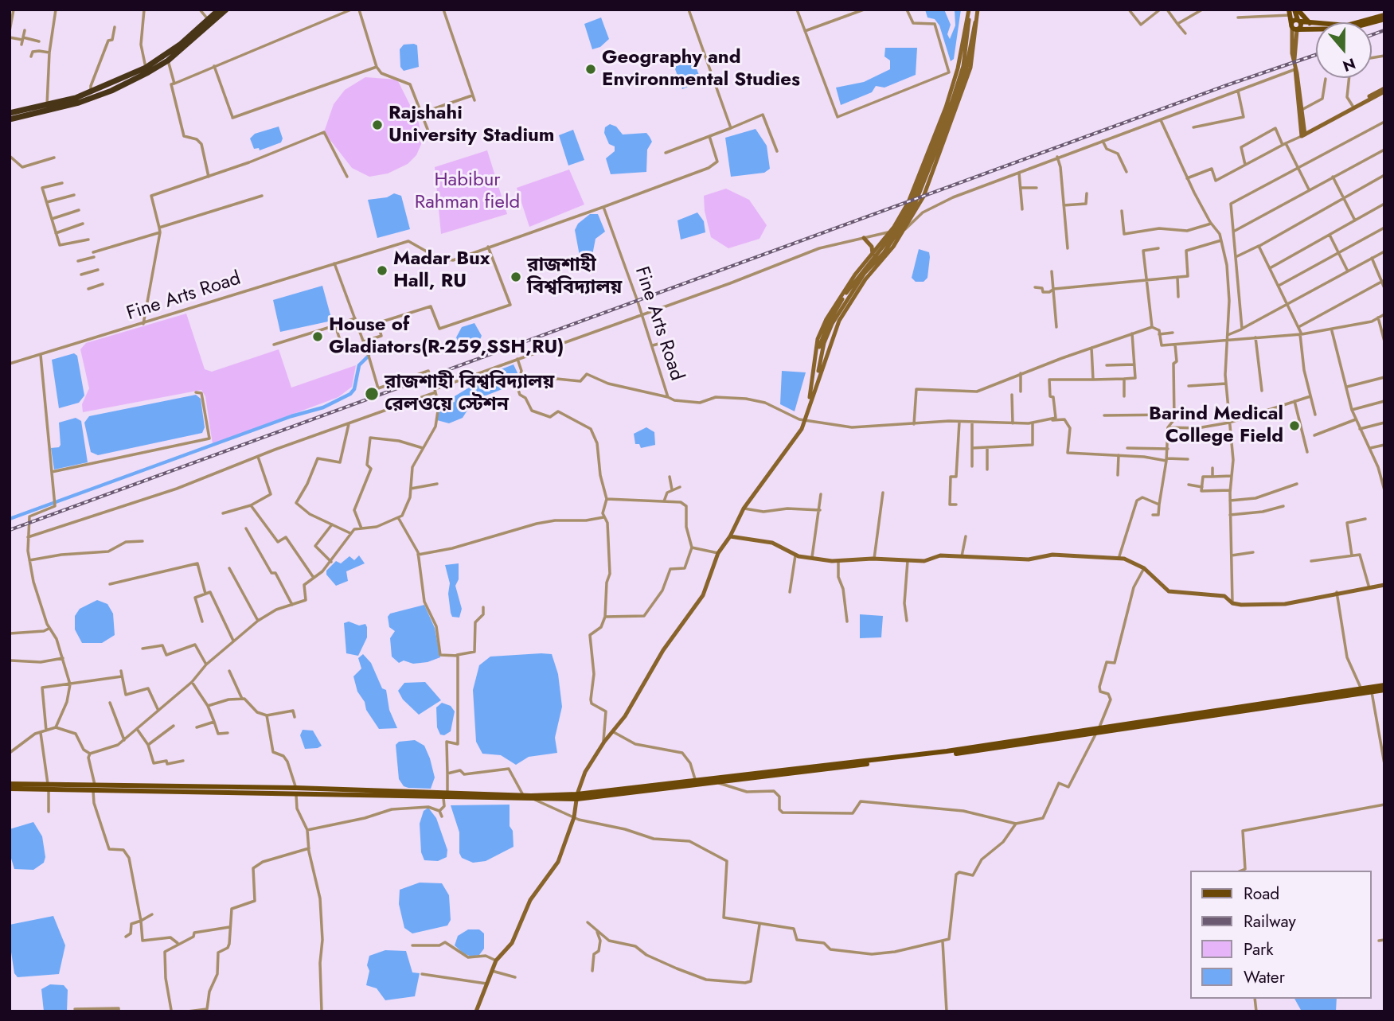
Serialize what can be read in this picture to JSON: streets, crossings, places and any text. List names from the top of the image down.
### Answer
{
  "streets": {
    "street": ["Fine Arts Road"]
  },
  "parks": ["Habibur Rahman field"],
  "places": [
    "Geography and Environmental Studies",
    "Rajshahi University Stadium",
    "Madar Bux Hall, RU",
    "রাজশাহী বিশ্ববিদ্যালয়",
    "House of Gladiators(R-259,SSH,RU)",
    "রাজশাহী বিশ্ববিদ্যালয় রেলওয়ে স্টেশন",
    "Barind Medical College Field"
  ],
  "legend": [
    "Road",
    "Railway",
    "Park",
    "Water"
  ],
  "north": "bottom"
}
